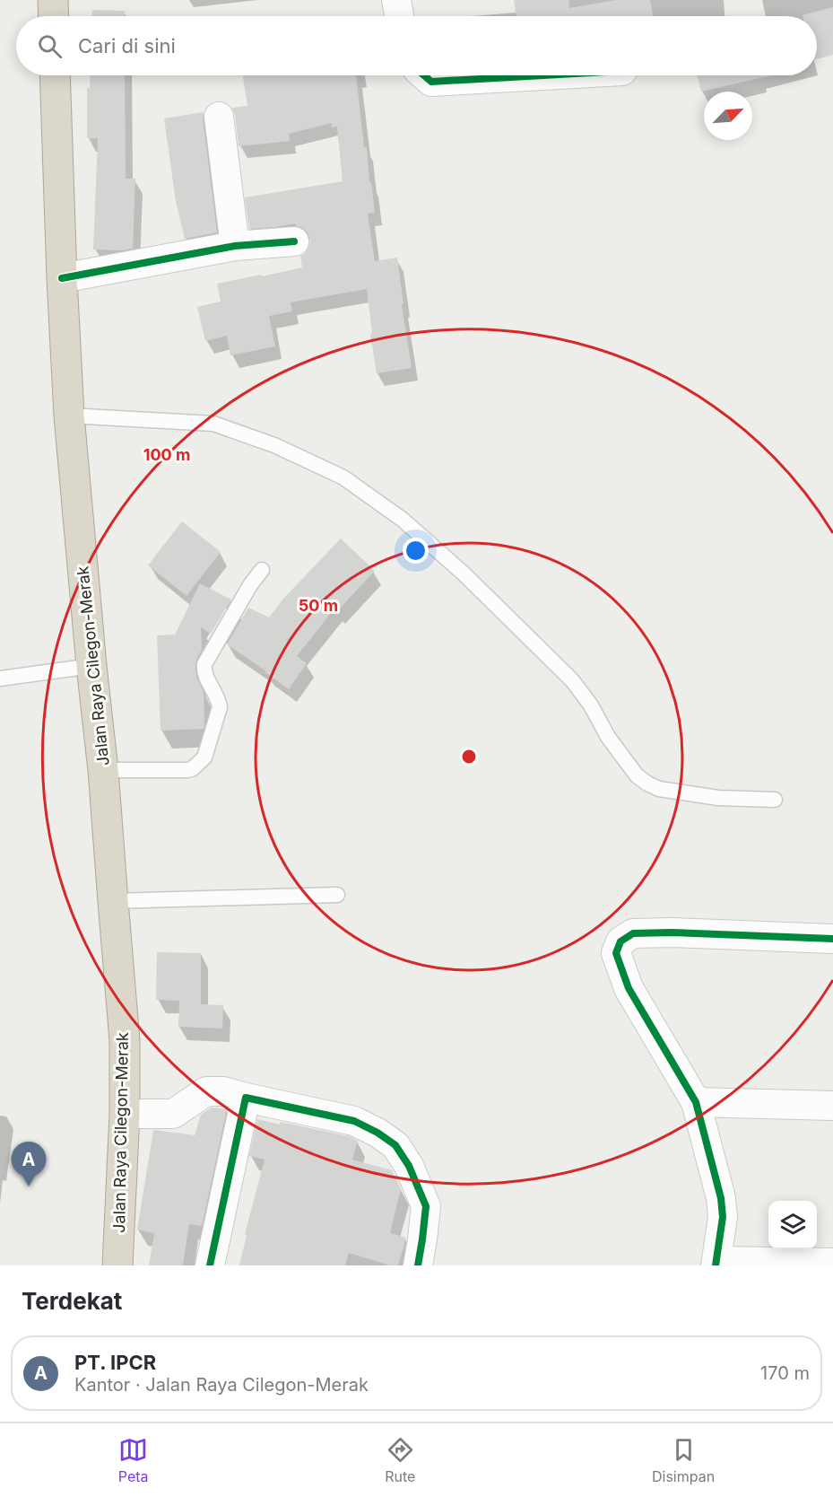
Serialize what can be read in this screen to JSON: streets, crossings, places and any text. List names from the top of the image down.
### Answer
{
  "streets": {
    "highway": ["Jalan Raya Cilegon-Merak"]
  },
  "north": "top right",
  "page": {
    "search": "Cari di sini",
    "pins": "A",
    "heading": "Terdekat",
    "list": [
      {
        "mark": "A",
        "name": "PT. IPCR",
        "note": "Kantor · Jalan Raya Cilegon-Merak",
        "value": "170 m"
      }
    ],
    "nav": ["Peta", "Rute", "Disimpan"]
  },
  "rings": ["100 m", "50 m"]
}
